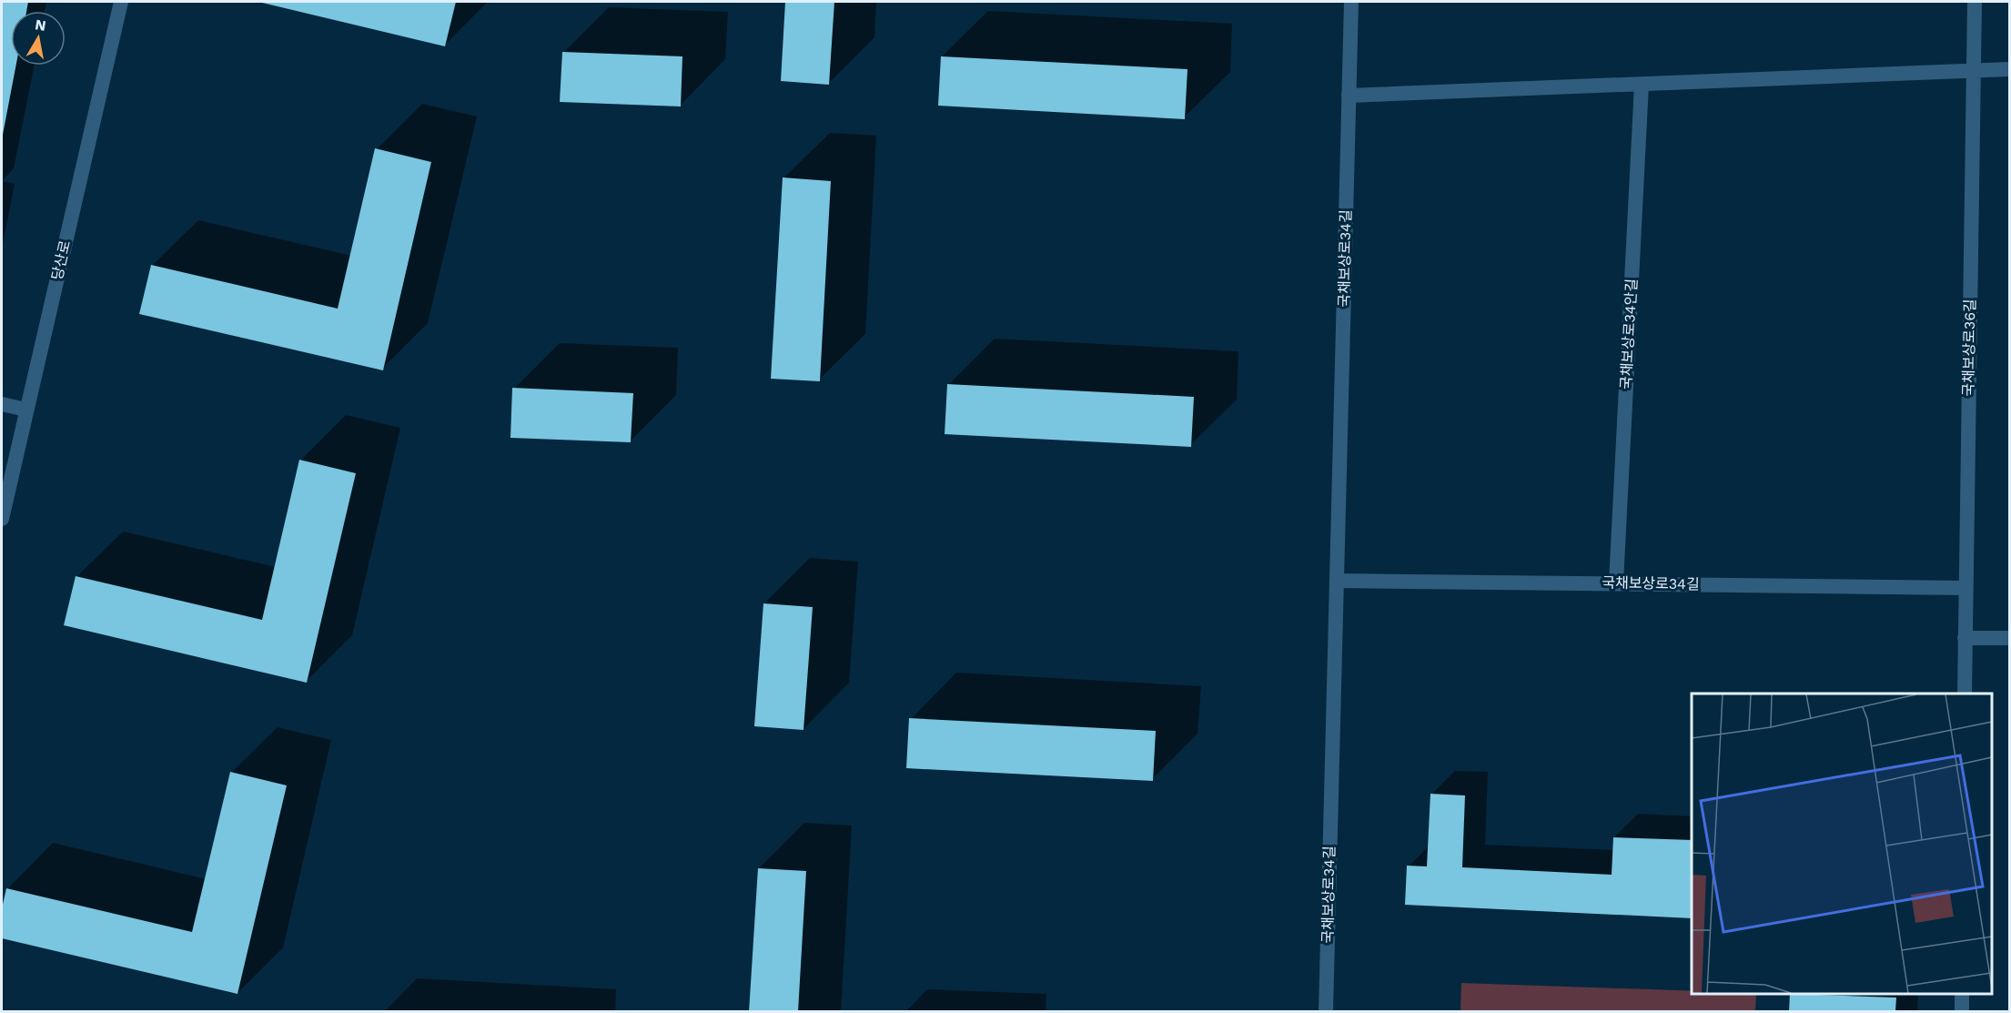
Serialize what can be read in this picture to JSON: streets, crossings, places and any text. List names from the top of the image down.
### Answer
{
  "streets": {
    "street": [
      "국채보상로34길",
      "당산로",
      "국채보상로34안길",
      "국채보상로36길"
    ]
  },
  "crossings": [
    ["국채보상로34길", "국채보상로34안길"],
    ["국채보상로34길", "국채보상로36길"]
  ],
  "north": "top"
}
